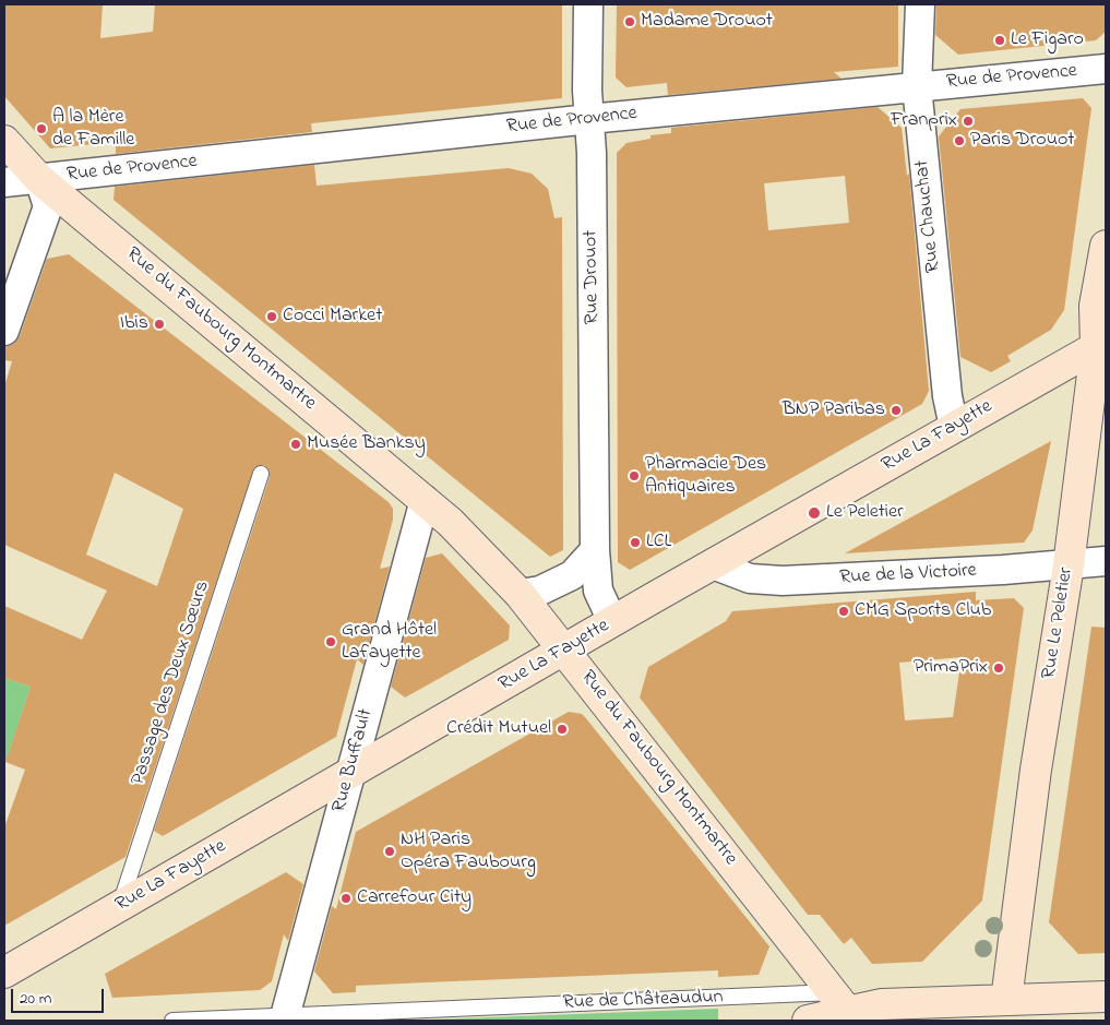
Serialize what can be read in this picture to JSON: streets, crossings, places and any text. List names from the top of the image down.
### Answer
{
  "streets": {
    "street": [
      "Rue de Provence",
      "Rue Chauchat",
      "Rue Drouot",
      "Rue du Faubourg Montmartre",
      "Rue La Fayette",
      "Rue de la Victoire",
      "Rue Le Peletier",
      "Rue Buffault",
      "Rue de Châteaudun"
    ],
    "lane": ["Passage des Deux Sœurs"]
  },
  "crossings": [
    ["Rue de Provence", "Rue Chauchat"],
    ["Rue de Provence", "Rue Drouot"],
    ["Rue de Provence", "Rue du Faubourg Montmartre"],
    ["Rue Chauchat", "Rue La Fayette"],
    ["Rue Drouot", "Rue La Fayette"],
    ["Rue du Faubourg Montmartre", "Rue La Fayette"],
    ["Rue du Faubourg Montmartre", "Rue Buffault"],
    ["Rue du Faubourg Montmartre", "Rue de Châteaudun"],
    ["Rue La Fayette", "Rue de la Victoire"],
    ["Rue La Fayette", "Rue Le Peletier"],
    ["Rue La Fayette", "Passage des Deux Sœurs"],
    ["Rue La Fayette", "Rue Buffault"],
    ["Rue de la Victoire", "Rue Le Peletier"],
    ["Rue Le Peletier", "Rue de Châteaudun"],
    ["Rue Buffault", "Rue de Châteaudun"]
  ],
  "places": [
    "Madame Drouot",
    "Le Figaro",
    "Franprix",
    "A la Mère de Famille",
    "Paris Drouot",
    "Cocci Market",
    "Ibis",
    "BNP Paribas",
    "Musée Banksy",
    "Pharmacie Des Antiquaires",
    "Le Peletier",
    "LCL",
    "CMG Sports Club",
    "Grand Hôtel Lafayette",
    "PrimaPrix",
    "Crédit Mutuel",
    "NH Paris Opéra Faubourg",
    "Carrefour City"
  ],
  "scale_bar": "20 m"
}
